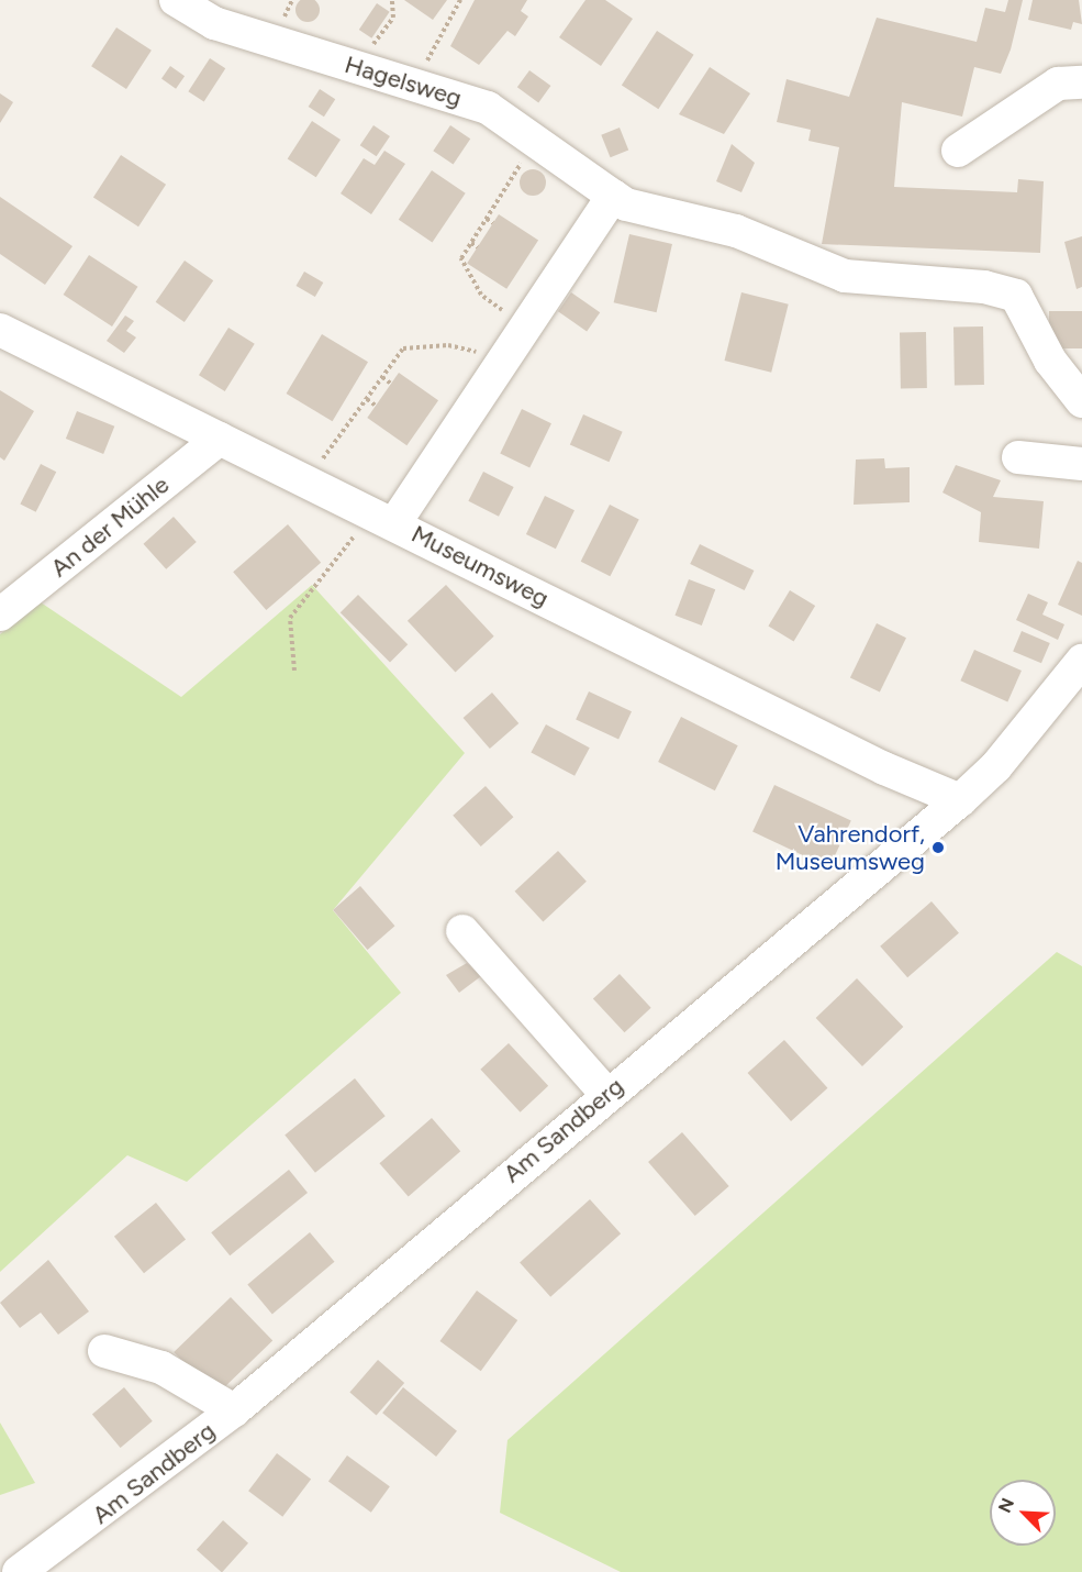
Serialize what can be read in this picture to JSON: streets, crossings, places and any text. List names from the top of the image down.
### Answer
{
  "streets": {
    "street": [
      "Hagelsweg",
      "An der Mühle",
      "Museumsweg",
      "Am Sandberg"
    ]
  },
  "crossings": [
    ["An der Mühle", "Museumsweg"],
    ["Museumsweg", "Am Sandberg"]
  ],
  "places": ["Vahrendorf, Museumsweg"],
  "north": "top left"
}
